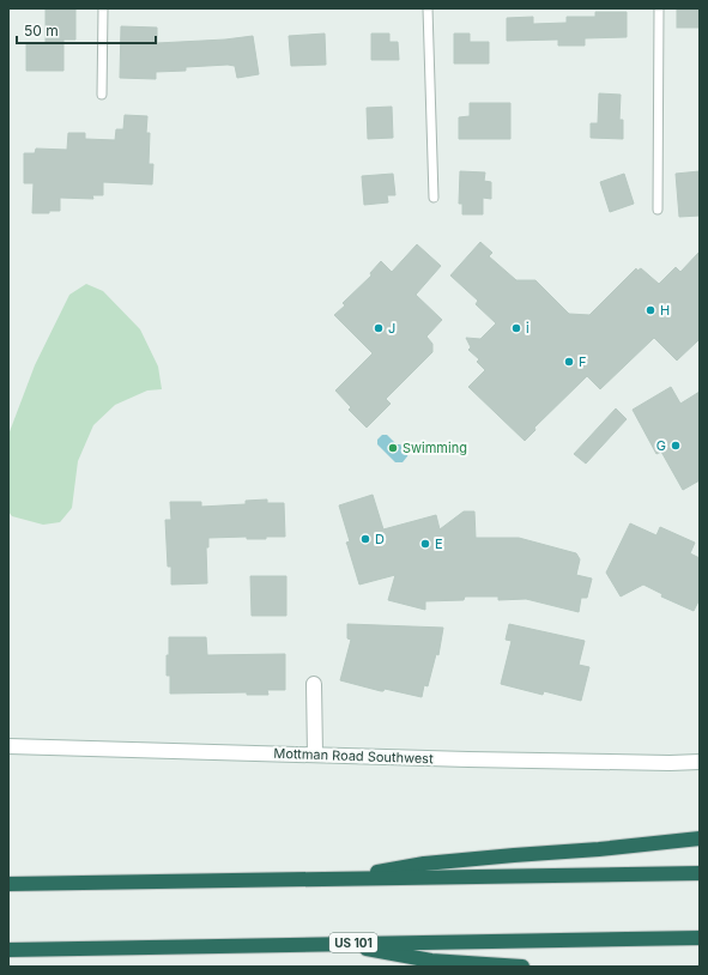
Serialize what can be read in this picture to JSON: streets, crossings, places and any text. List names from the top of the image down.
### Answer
{
  "streets": {
    "highway": ["US 101"],
    "street": ["Mottman Road Southwest"]
  },
  "places": [
    "H",
    "J",
    "i",
    "F",
    "G",
    "Swimming",
    "D",
    "E"
  ],
  "scale_bar": "50 m"
}
